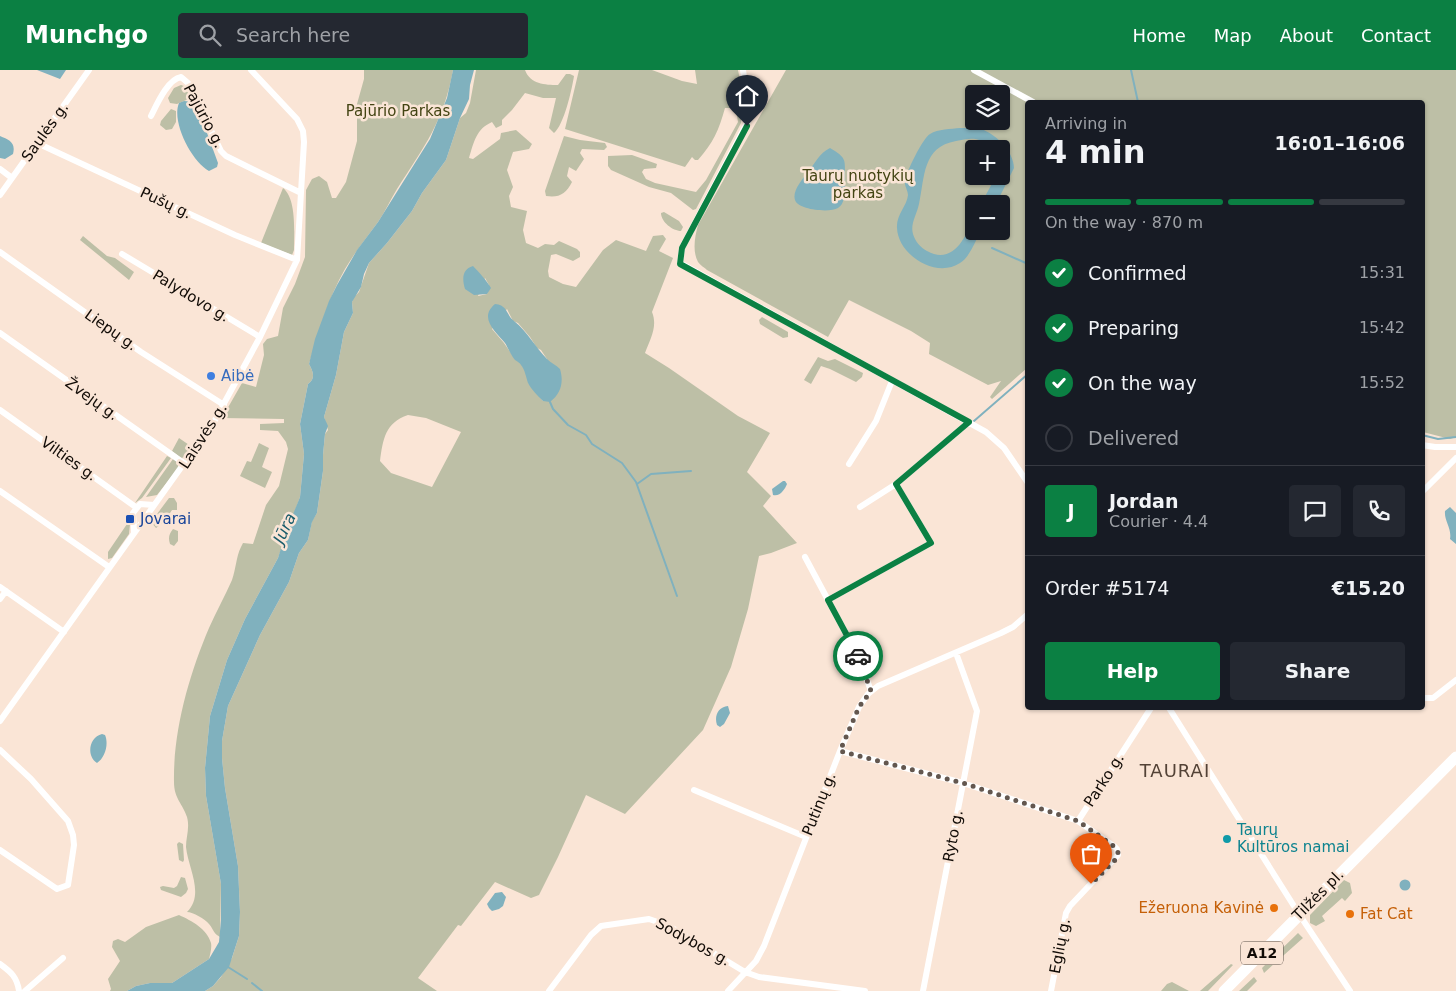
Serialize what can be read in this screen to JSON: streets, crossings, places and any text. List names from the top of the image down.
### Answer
{
  "streets": {
    "highway": ["Tilžės pl.", "A12"],
    "street": [
      "Pajūrio g.",
      "Saulės g.",
      "Pušų g.",
      "Palydovo g.",
      "Liepų g.",
      "Žvejų g.",
      "Laisvės g.",
      "Vilties g.",
      "Parko g.",
      "Putinų g.",
      "Ryto g.",
      "Sodybos g.",
      "Eglių g."
    ]
  },
  "crossings": [
    ["Pajūrio g.", "Laisvės g."],
    ["Saulės g.", "Pušų g."],
    ["Pušų g.", "Laisvės g."],
    ["Palydovo g.", "Laisvės g."],
    ["Liepų g.", "Laisvės g."],
    ["Žvejų g.", "Laisvės g."],
    ["Parko g.", "Putinų g."],
    ["Parko g.", "Ryto g."],
    ["Parko g.", "Eglių g."],
    ["Putinų g.", "Ryto g."],
    ["Putinų g.", "Sodybos g."]
  ],
  "districts": ["TAURAI"],
  "water": ["Jūra"],
  "parks": ["Pajūrio Parkas", "Taurų nuotykių parkas"],
  "places": {
    "other": [
      "Aibė",
      "Taurų Kultūros namai",
      "Ežeruona Kavinė",
      "Fat Cat"
    ],
    "transit": ["Jovarai"]
  },
  "page": {
    "header": "Munchgo",
    "search": "Search here",
    "nav": [
      "Home",
      "Map",
      "About",
      "Contact"
    ],
    "map_buttons": ["+", "−"],
    "heading": ["4 min", "Arriving in", "16:01–16:06"],
    "panel": [
      "Jordan",
      "Courier · 4.4",
      "Order #5174",
      "€15.20"
    ],
    "bar": "On the way · 870 m",
    "list": [
      ["Confirmed", "15:31"],
      ["Preparing", "15:42"],
      ["On the way", "15:52"],
      "Delivered"
    ],
    "round": "J",
    "buttons": ["Help", "Share"]
  }
}
